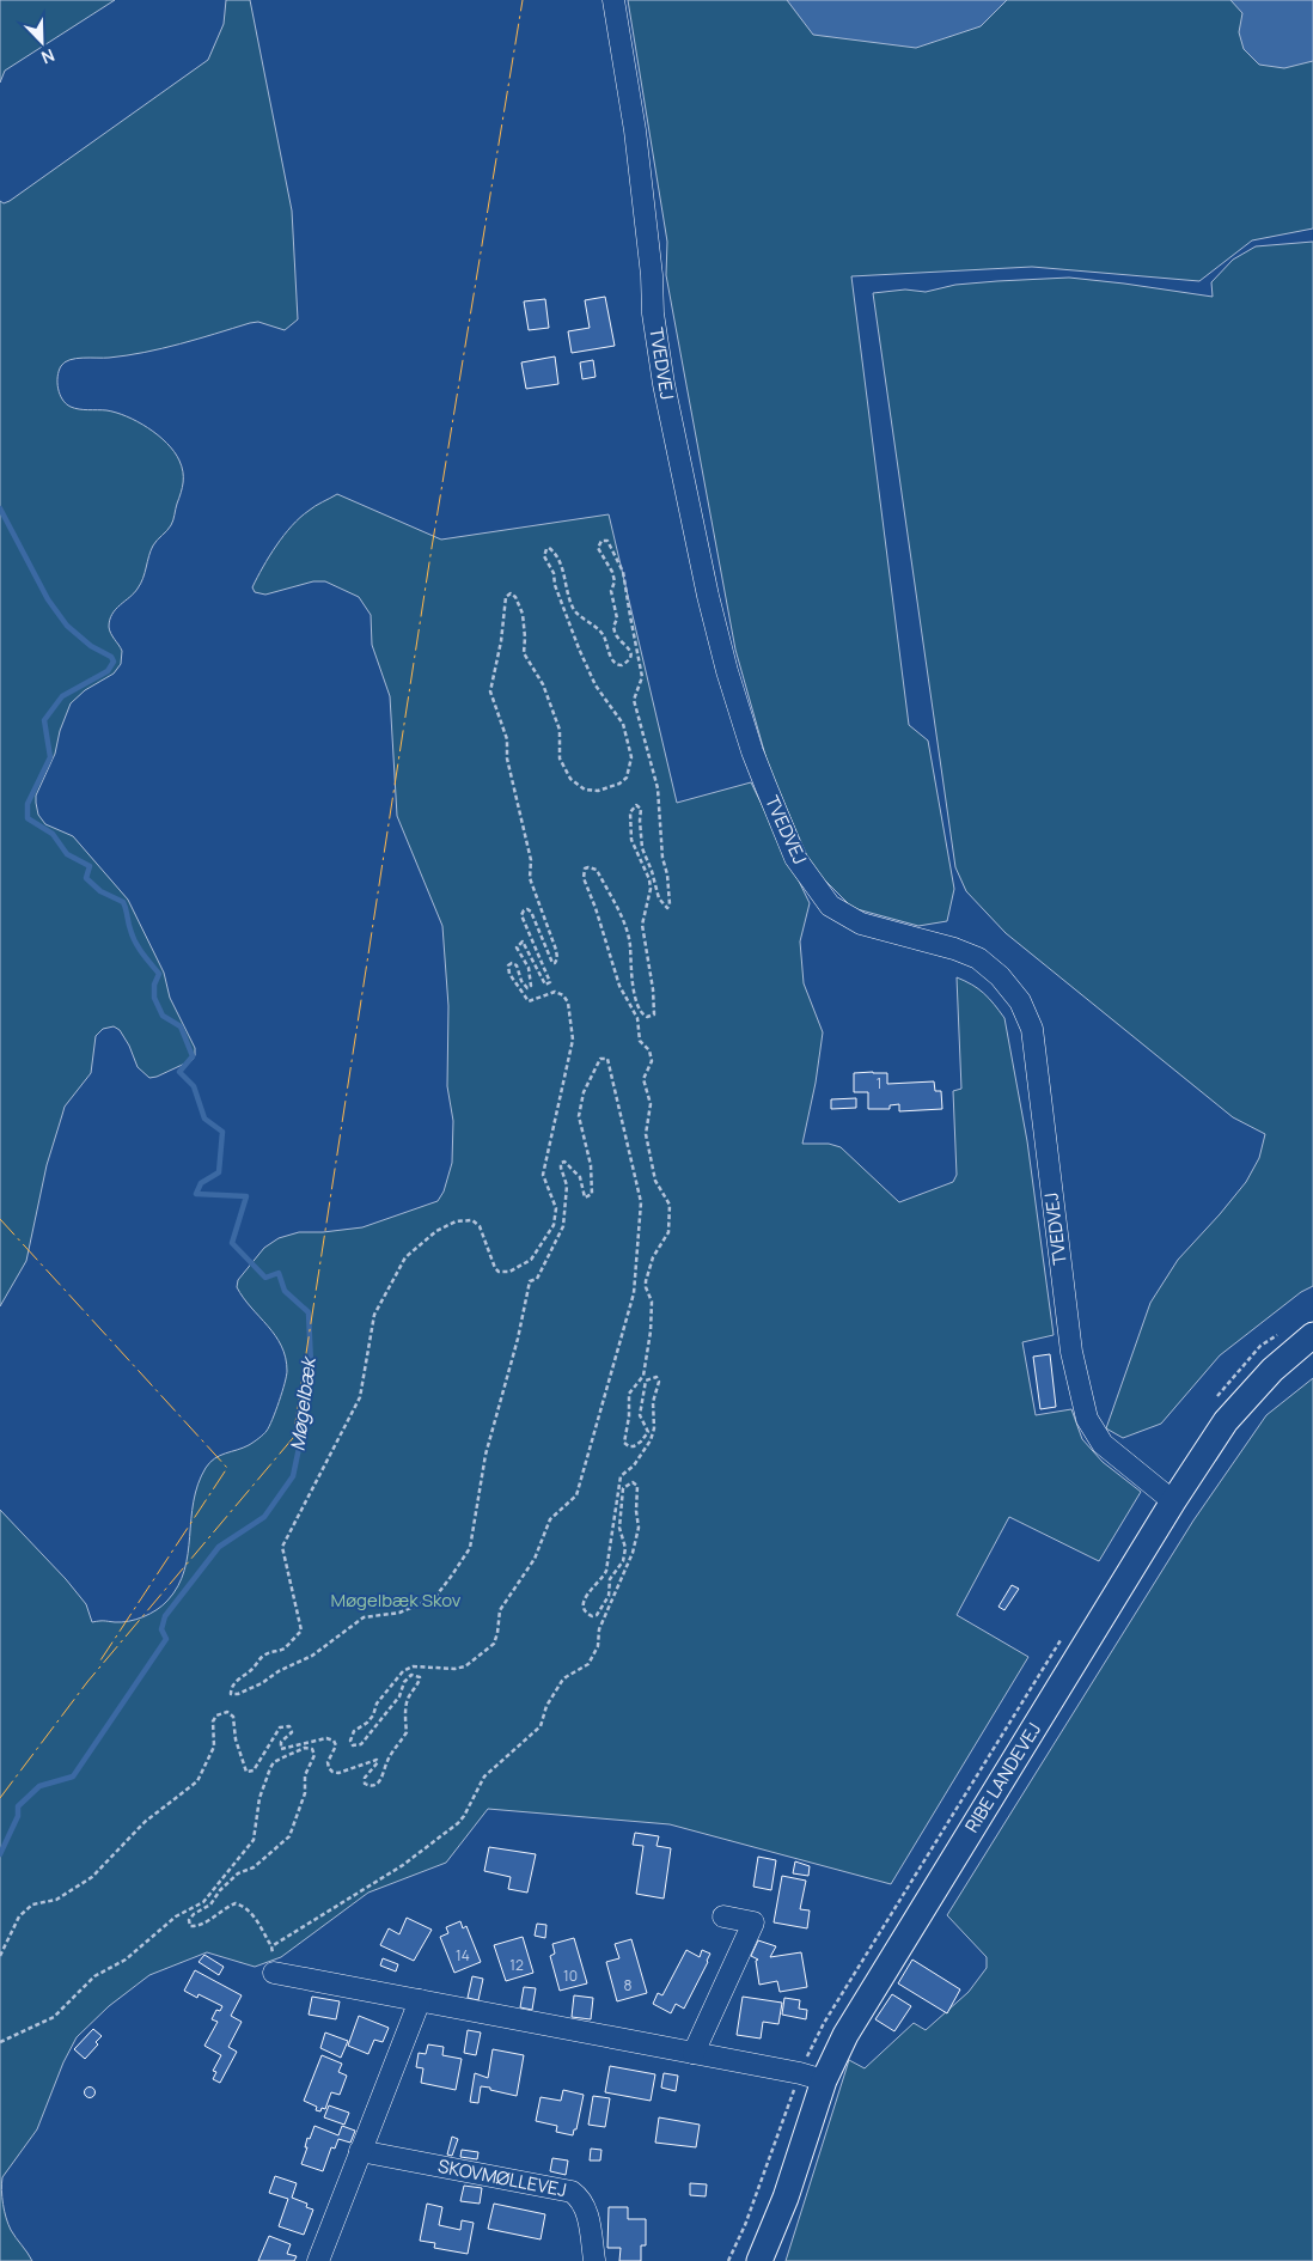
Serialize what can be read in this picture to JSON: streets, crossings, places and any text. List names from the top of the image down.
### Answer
{
  "streets": {
    "main road": ["RIBE LANDEVEJ"],
    "street": ["TVEDVEJ", "SKOVMØLLEVEJ"]
  },
  "crossings": [
    ["TVEDVEJ", "RIBE LANDEVEJ"]
  ],
  "water": ["Møgelbæk"],
  "parks": ["Møgelbæk Skov"],
  "house_numbers": [
    "1",
    "14",
    "12",
    "10",
    "8"
  ],
  "north": "bottom right"
}
